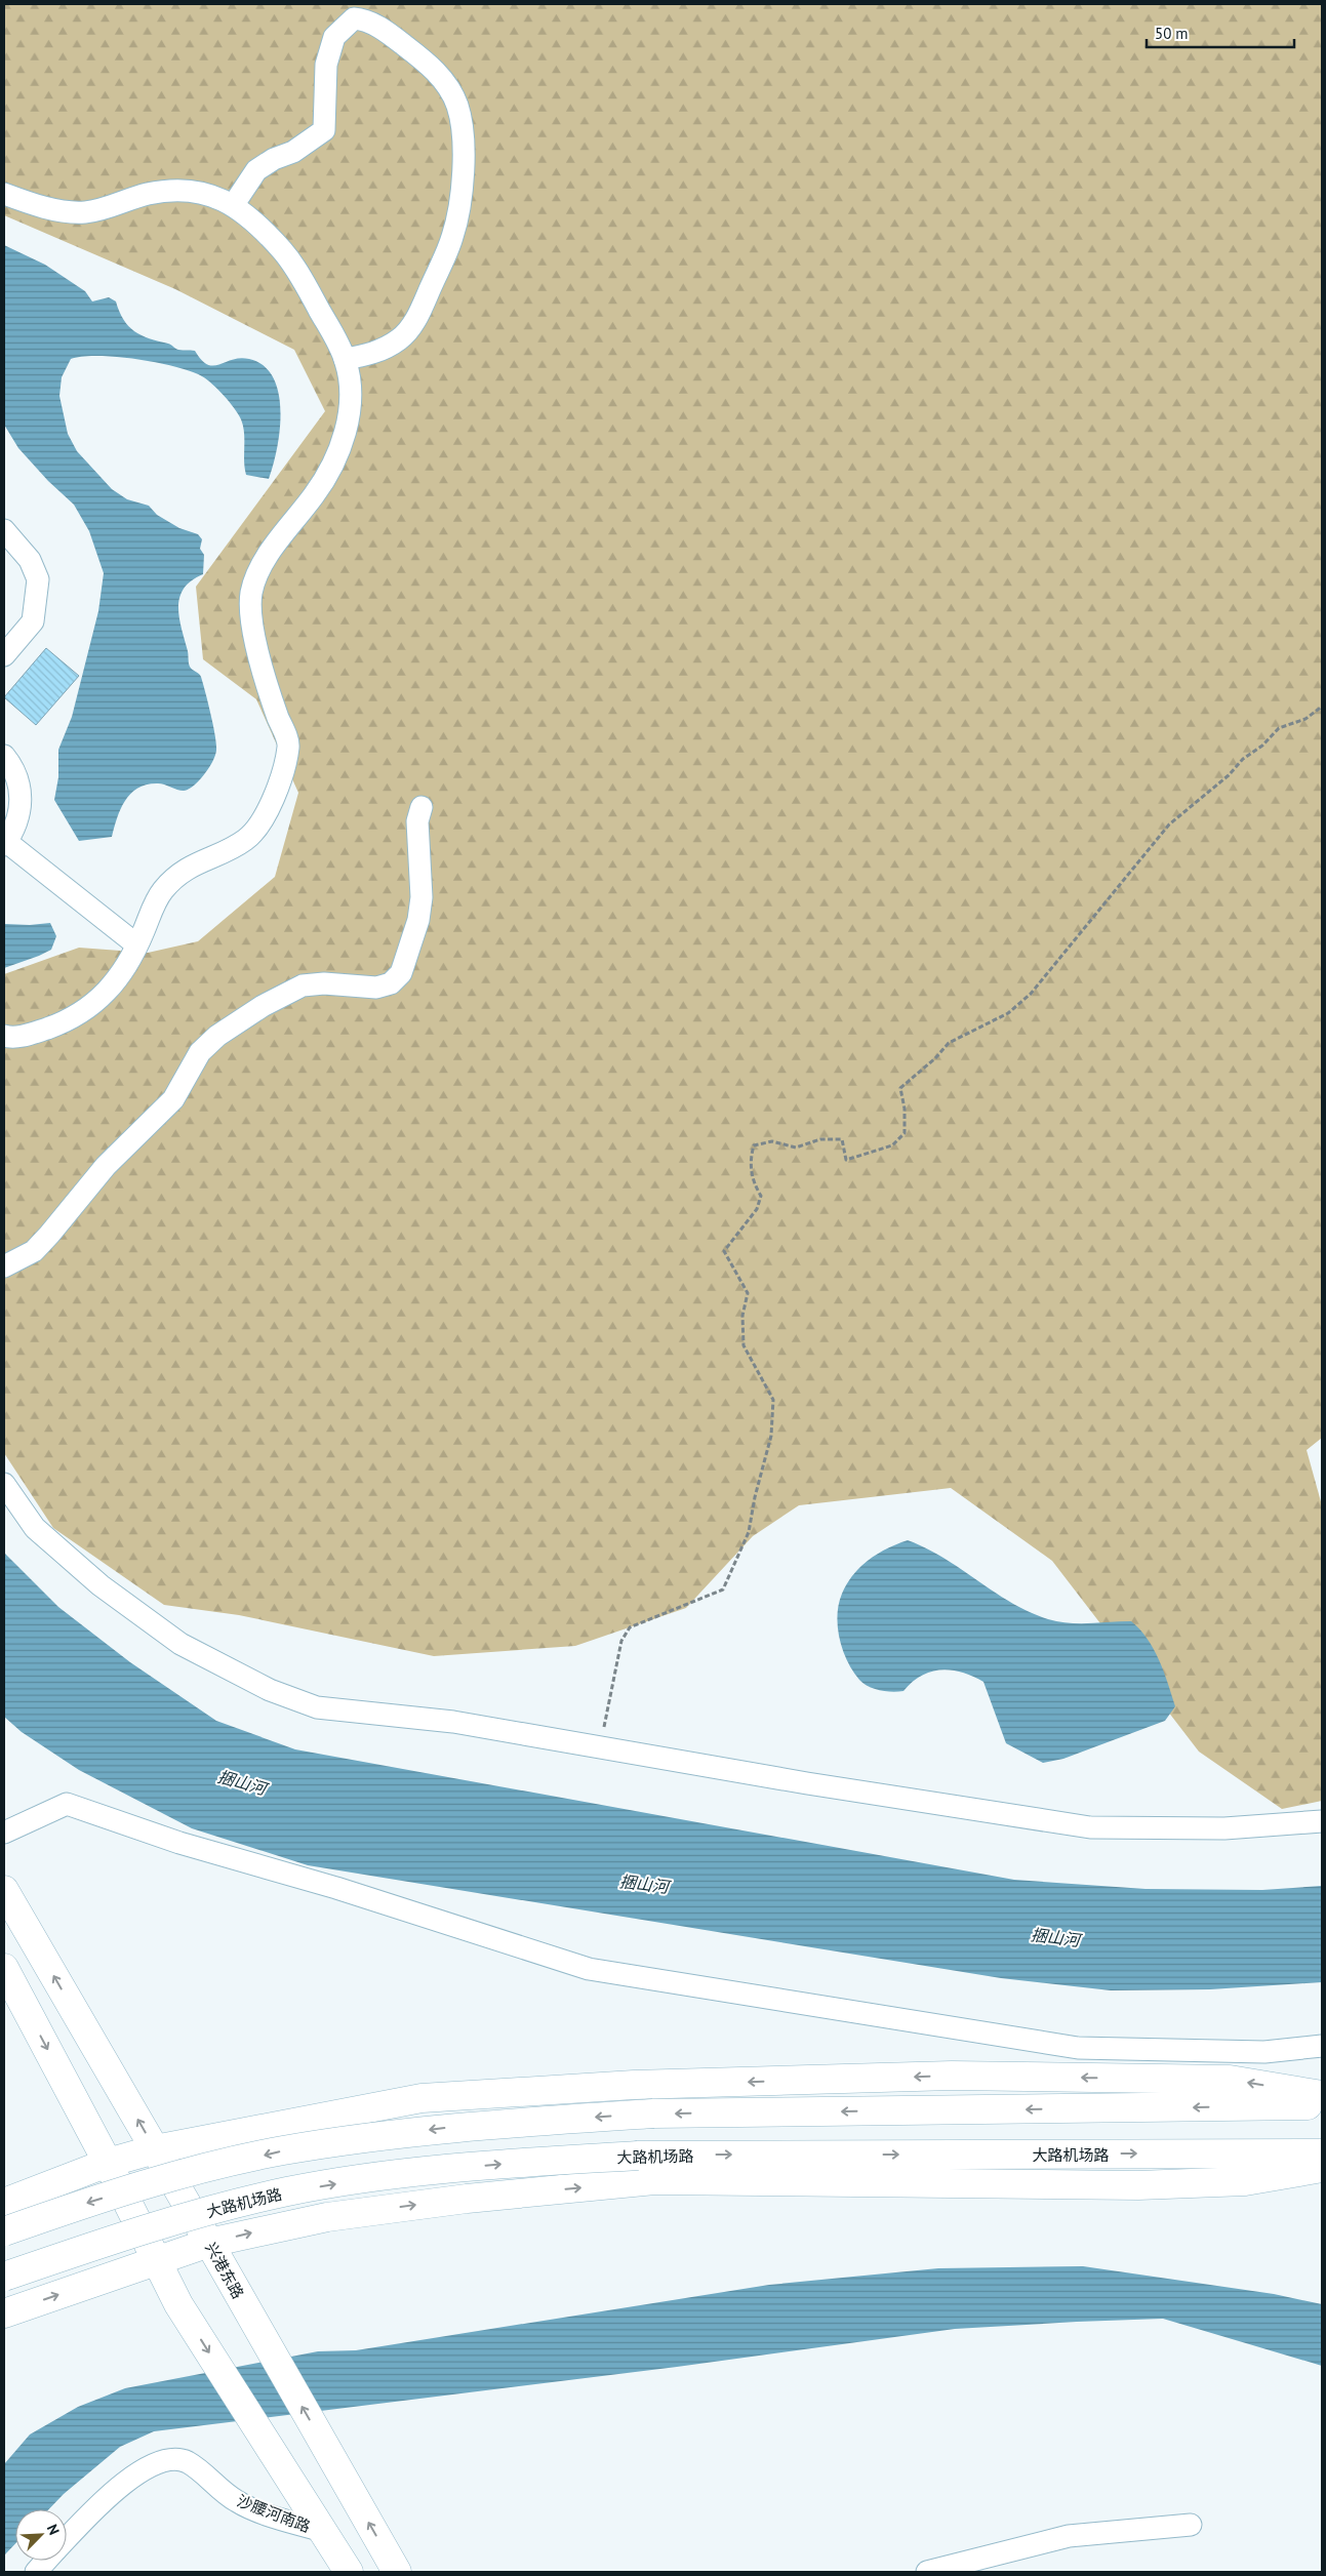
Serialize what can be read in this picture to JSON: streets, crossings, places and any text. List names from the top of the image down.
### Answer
{
  "streets": {
    "main road": ["大路机场路", "兴港东路"],
    "street": ["沙腰河南路"]
  },
  "water": ["捆山河"],
  "scale_bar": "50 m",
  "north": "top right"
}
